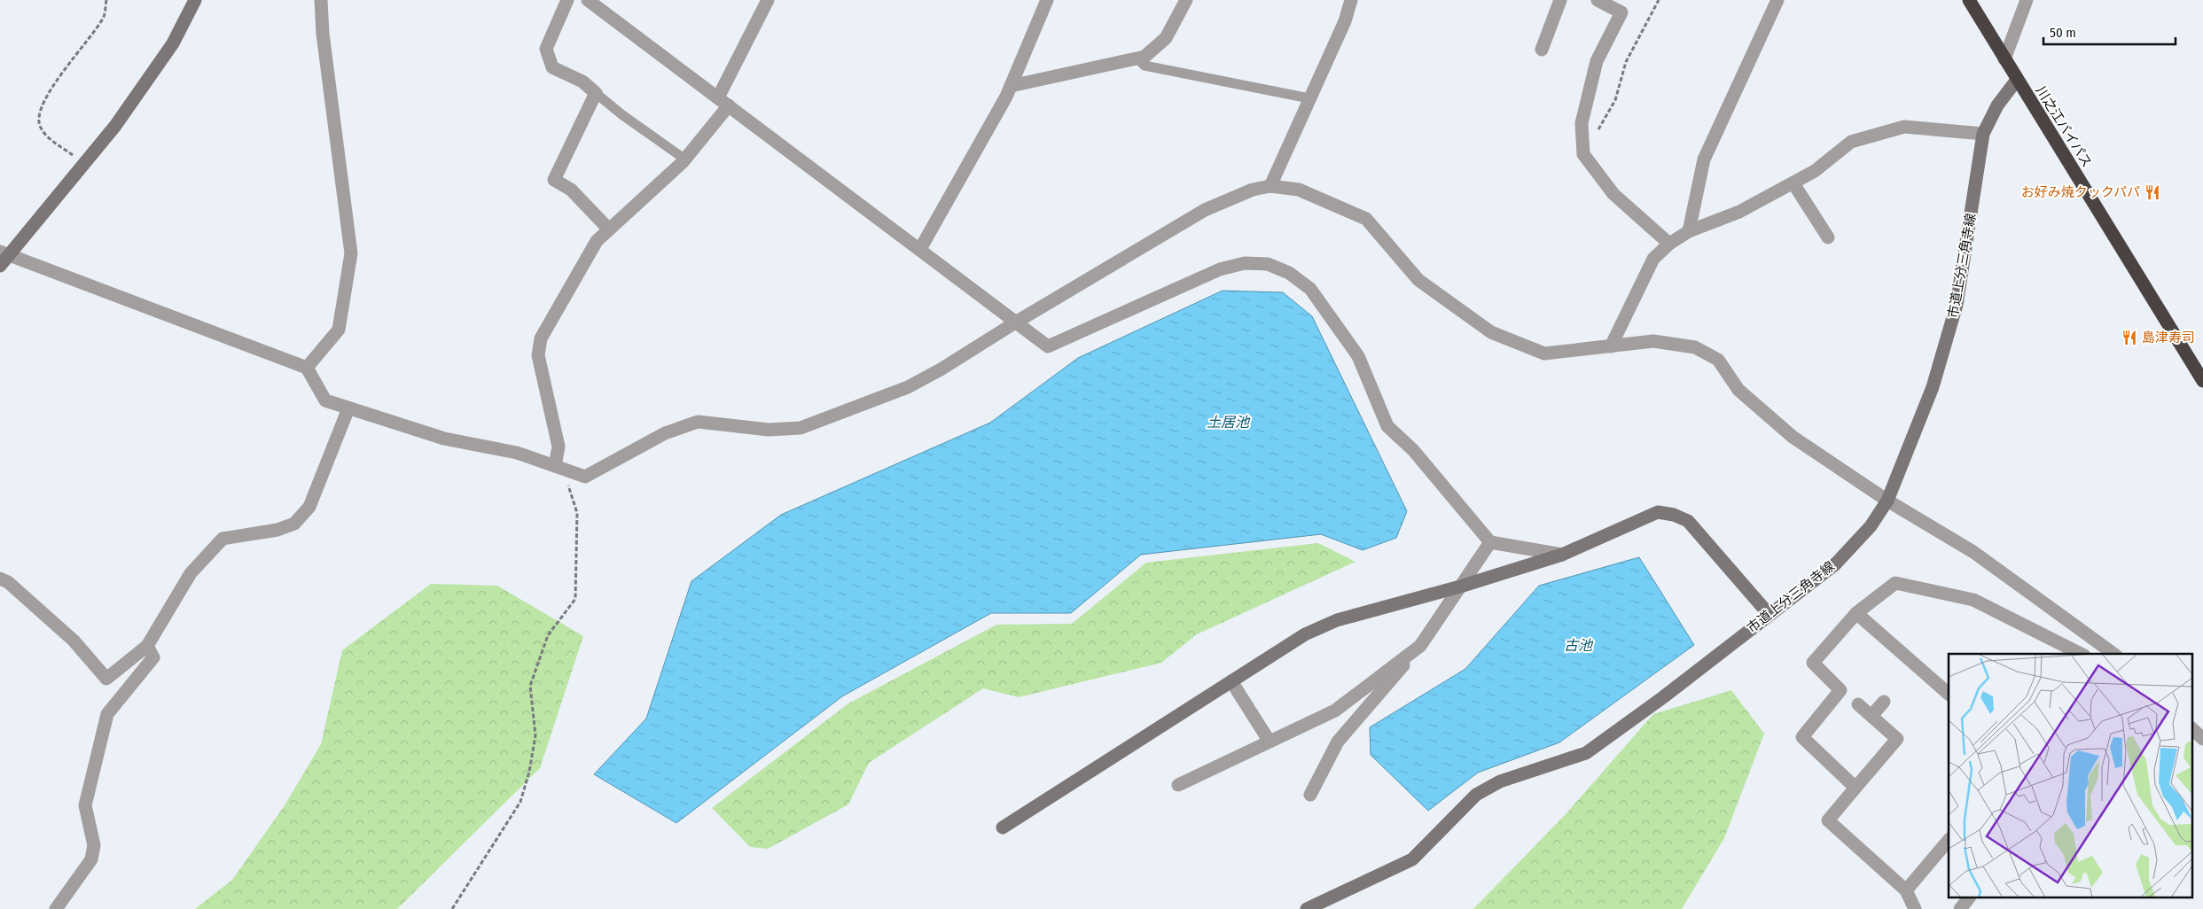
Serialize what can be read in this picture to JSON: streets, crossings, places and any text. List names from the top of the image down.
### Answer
{
  "streets": {
    "highway": ["川之江バイパス"],
    "street": ["市道上分三角寺線"]
  },
  "crossings": [
    ["川之江バイパス", "市道上分三角寺線"]
  ],
  "water": ["土居池", "古池"],
  "places": {
    "restaurant": ["お好み焼クックパパ", "島津寿司"]
  },
  "scale_bar": "50 m"
}
